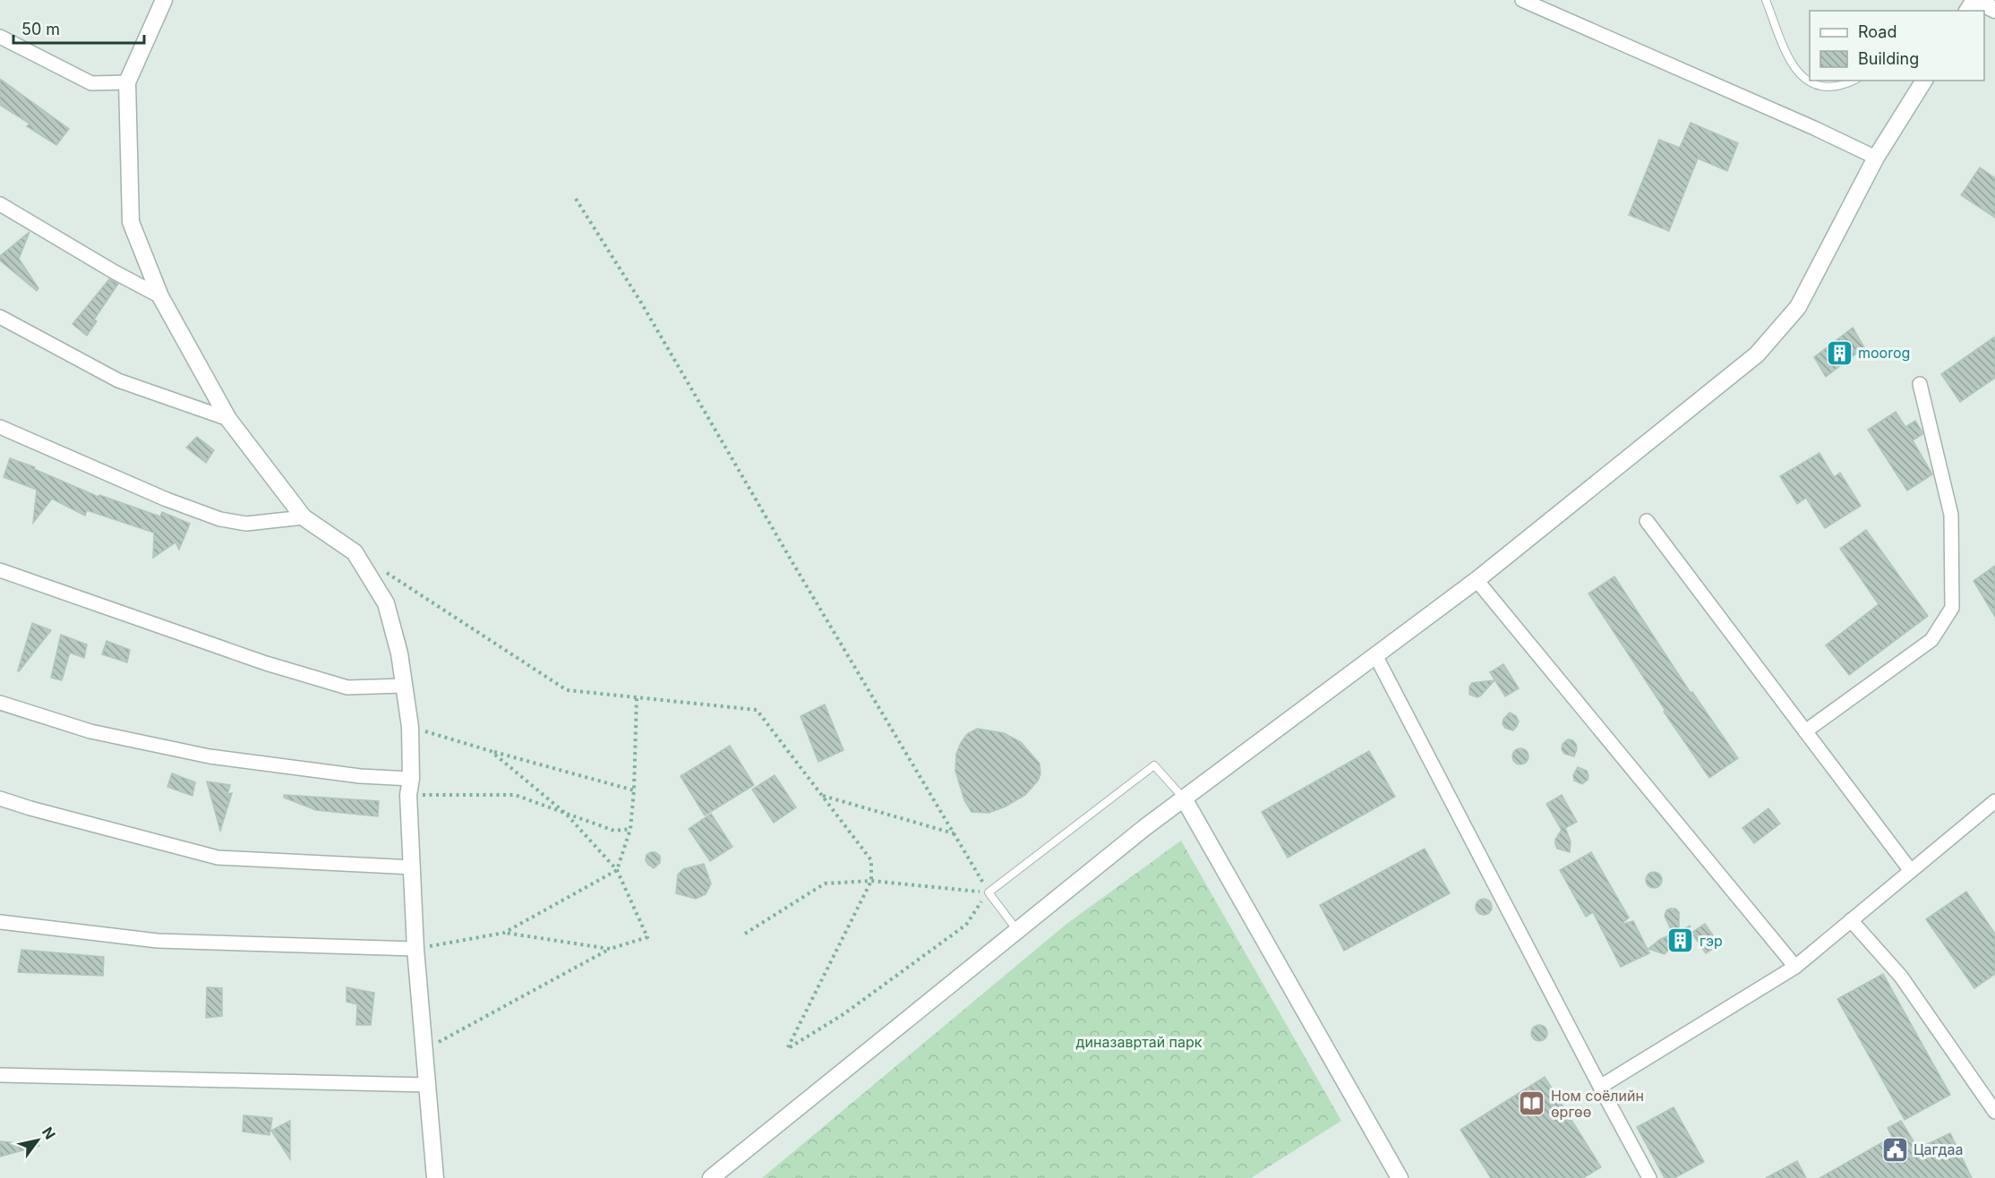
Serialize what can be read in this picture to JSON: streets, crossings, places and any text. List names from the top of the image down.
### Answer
{
  "parks": ["диназавртай парк"],
  "places": {
    "building": ["moorog", "гэр"],
    "library": ["Ном соёлийн өргөө"],
    "public building": ["Цагдаа"]
  },
  "legend": ["Road", "Building"],
  "scale_bar": "50 m",
  "north": "top right"
}
